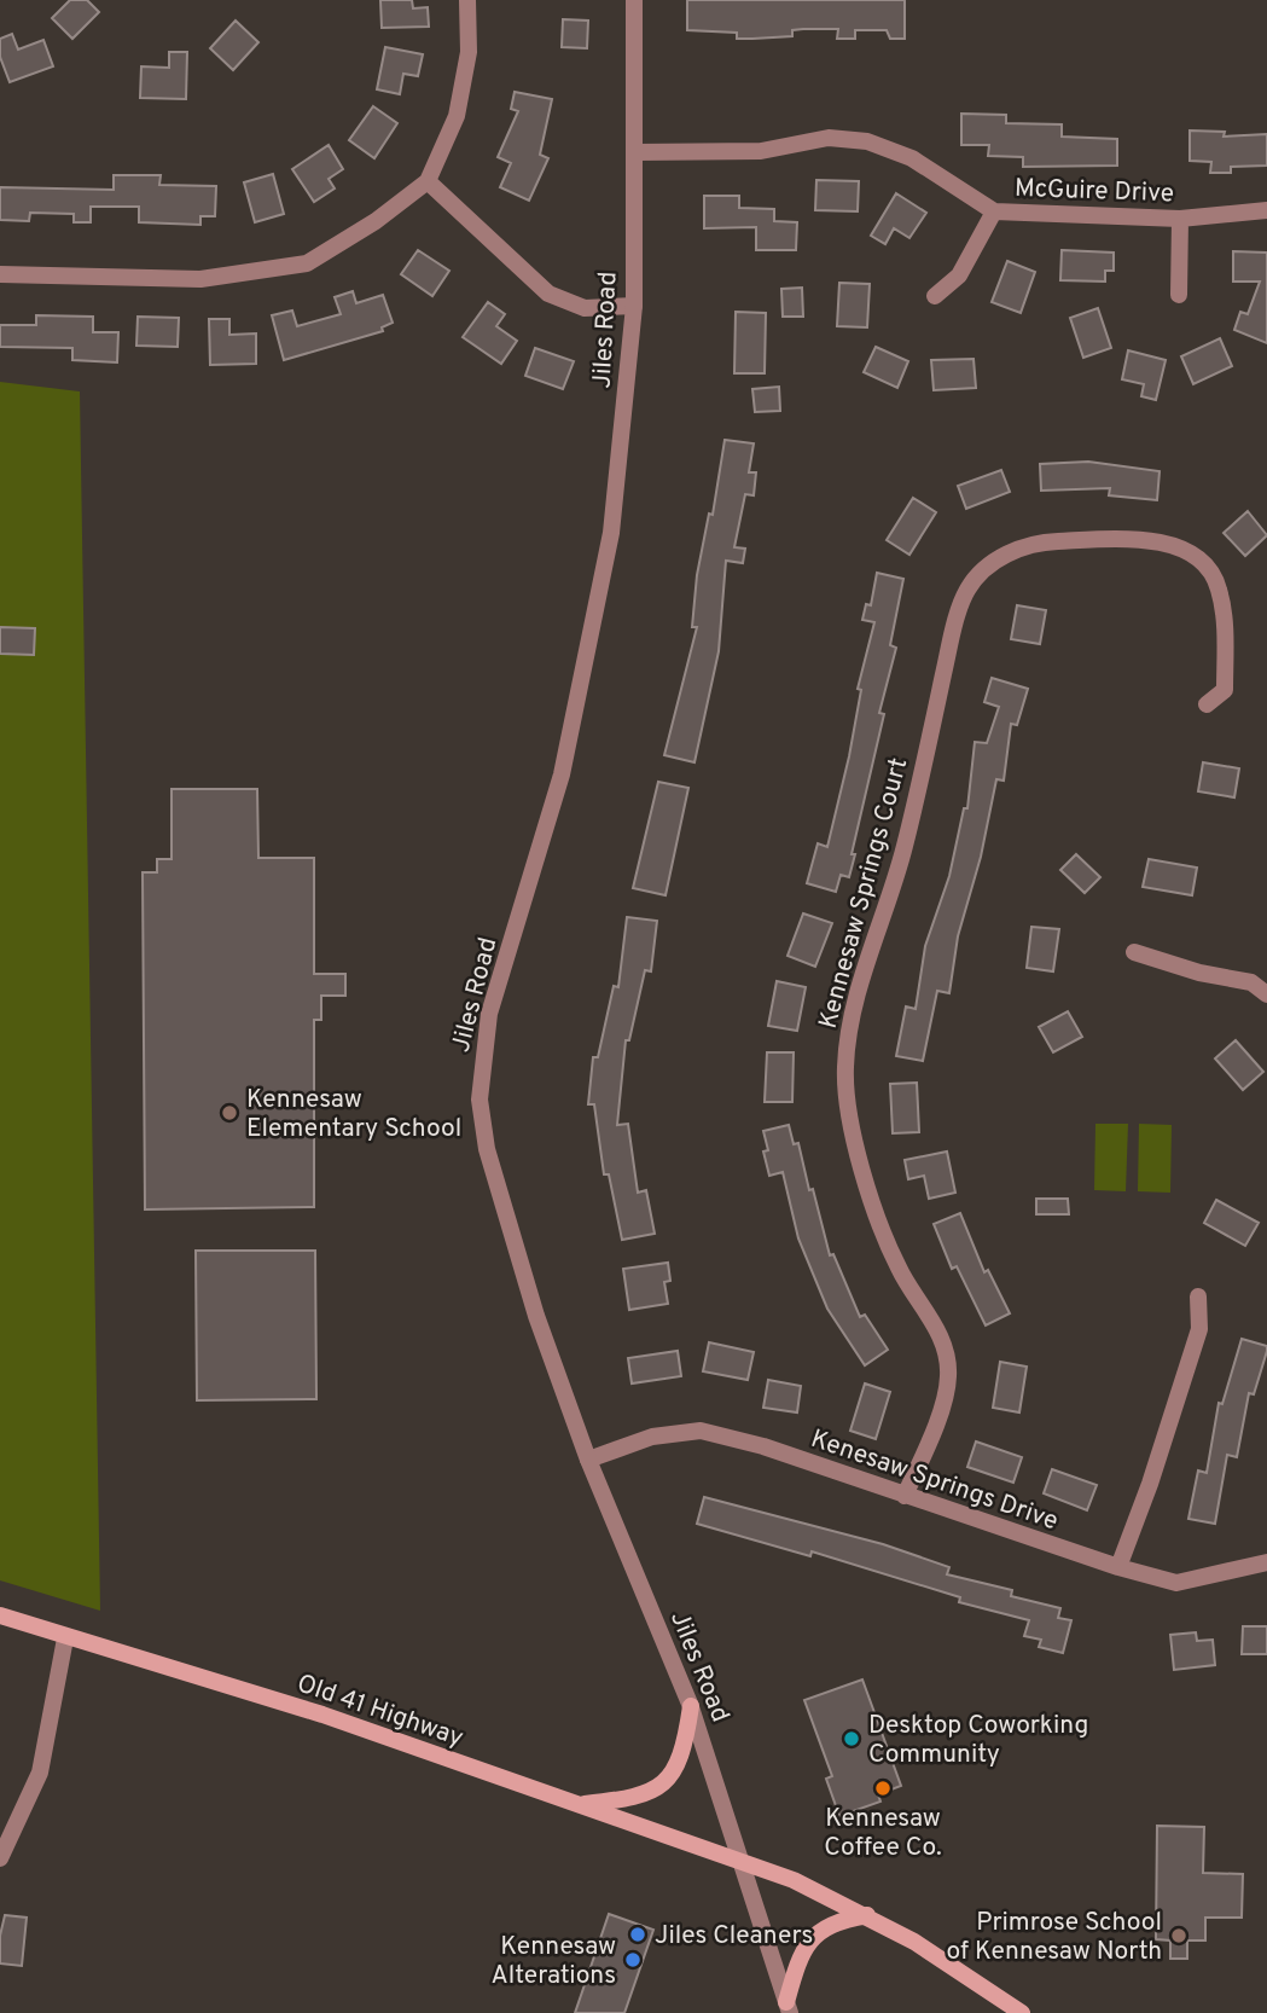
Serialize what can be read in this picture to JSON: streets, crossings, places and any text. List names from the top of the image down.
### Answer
{
  "streets": {
    "main road": ["Old 41 Highway"],
    "street": [
      "McGuire Drive",
      "Jiles Road",
      "Kennesaw Springs Court",
      "Kenesaw Springs Drive"
    ]
  },
  "crossings": [
    ["McGuire Drive", "Jiles Road"],
    ["Jiles Road", "Kenesaw Springs Drive"],
    ["Jiles Road", "Old 41 Highway"],
    ["Kennesaw Springs Court", "Kenesaw Springs Drive"]
  ],
  "places": [
    "Kennesaw Elementary School",
    "Desktop Coworking Community",
    "Kennesaw Coffee Co.",
    "Jiles Cleaners",
    "Primrose School of Kennesaw North",
    "Kennesaw Alterations"
  ]
}
